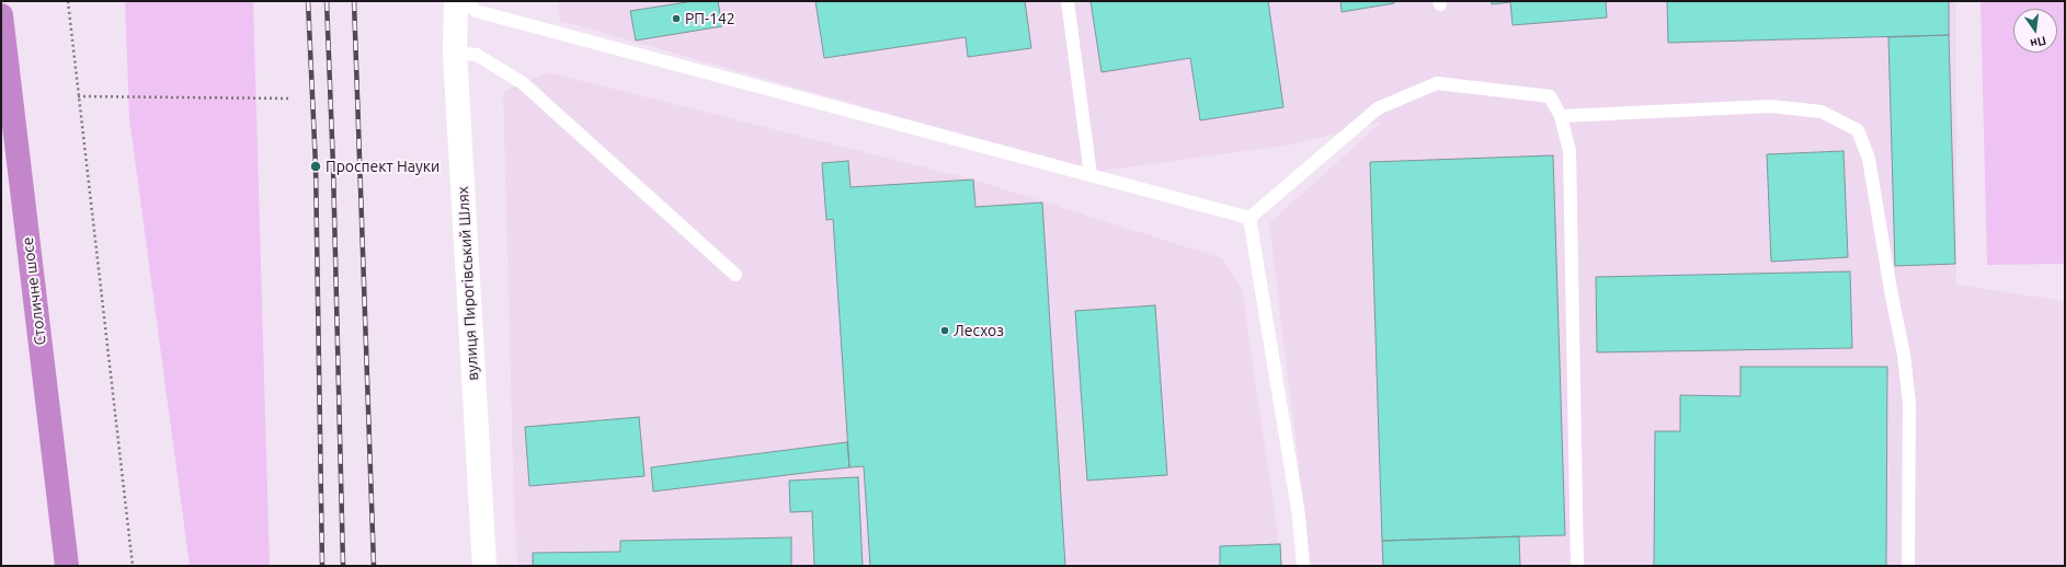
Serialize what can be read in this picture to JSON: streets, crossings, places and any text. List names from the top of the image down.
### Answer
{
  "streets": {
    "highway": ["Столичне шосе"],
    "street": ["вулиця Пирогівський Шлях"]
  },
  "places": ["РП-142", "Проспект Науки", "Лесхоз"],
  "north": "bottom"
}
